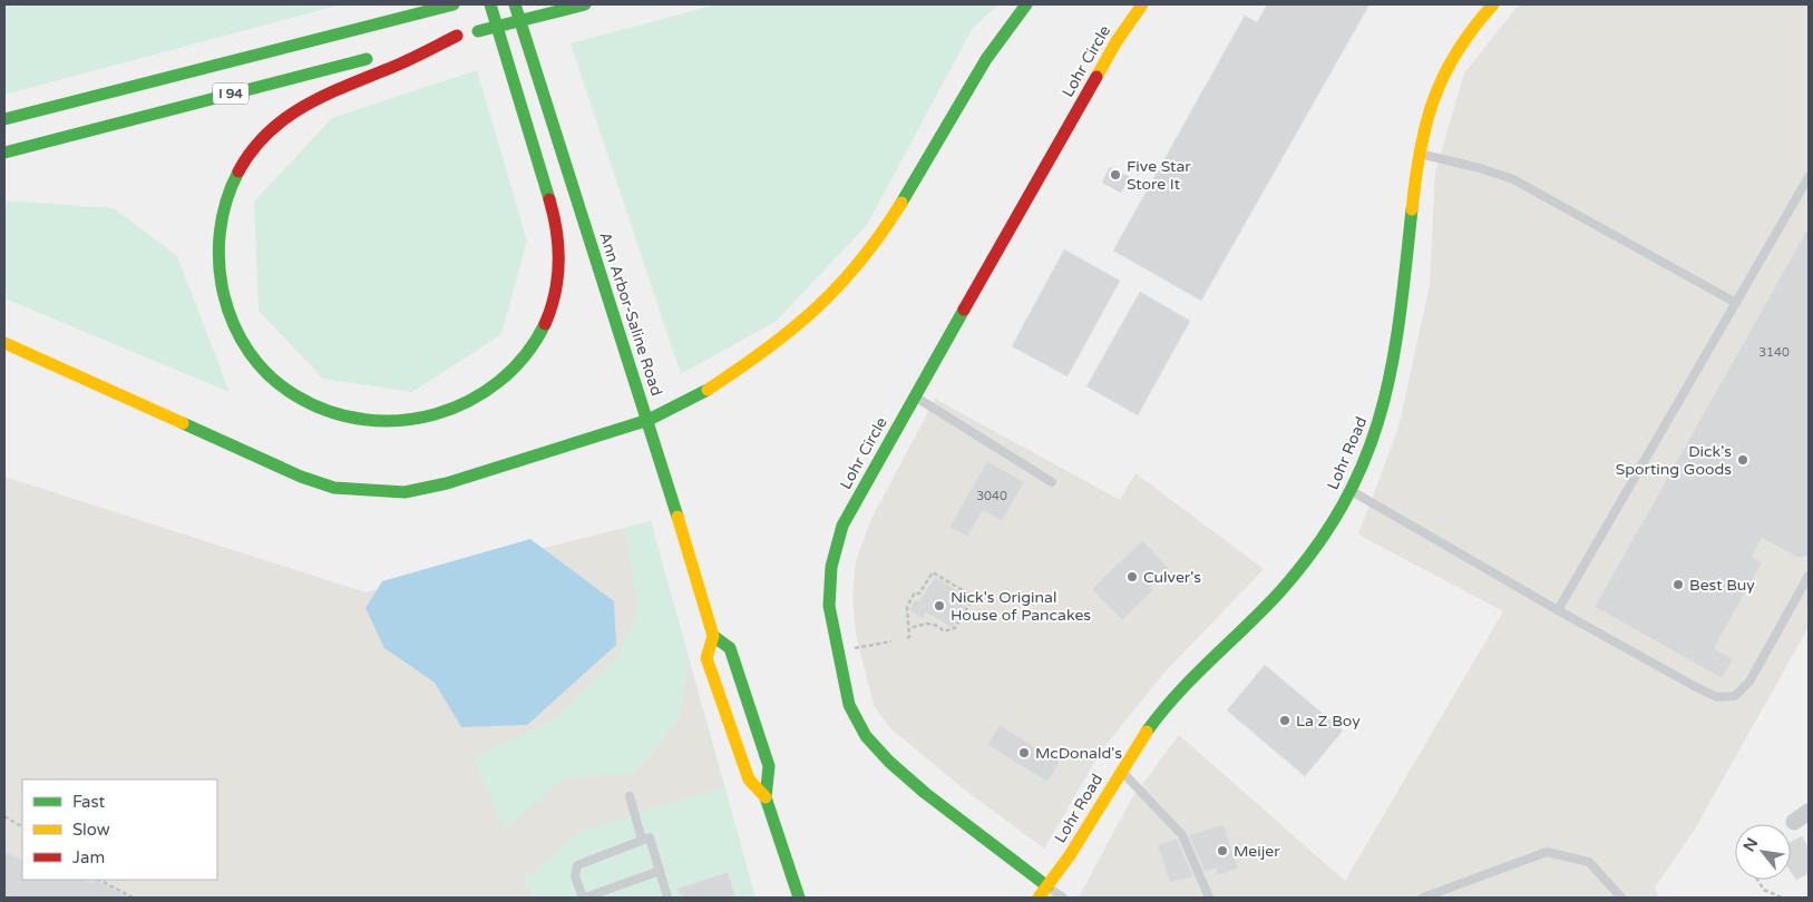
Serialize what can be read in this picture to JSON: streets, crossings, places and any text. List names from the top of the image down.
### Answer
{
  "streets": {
    "main road": [
      "Lohr Circle",
      "I 94",
      "Ann Arbor-Saline Road",
      "Lohr Road"
    ]
  },
  "crossings": [
    ["Lohr Circle", "Lohr Road"]
  ],
  "places": [
    "Five Star Store It",
    "Dick's Sporting Goods",
    "Culver's",
    "Best Buy",
    "Nick's Original House of Pancakes",
    "La Z Boy",
    "McDonald's",
    "Meijer"
  ],
  "house_numbers": ["3140", "3040"],
  "legend": ["Fast", "Slow", "Jam"],
  "north": "top left"
}
